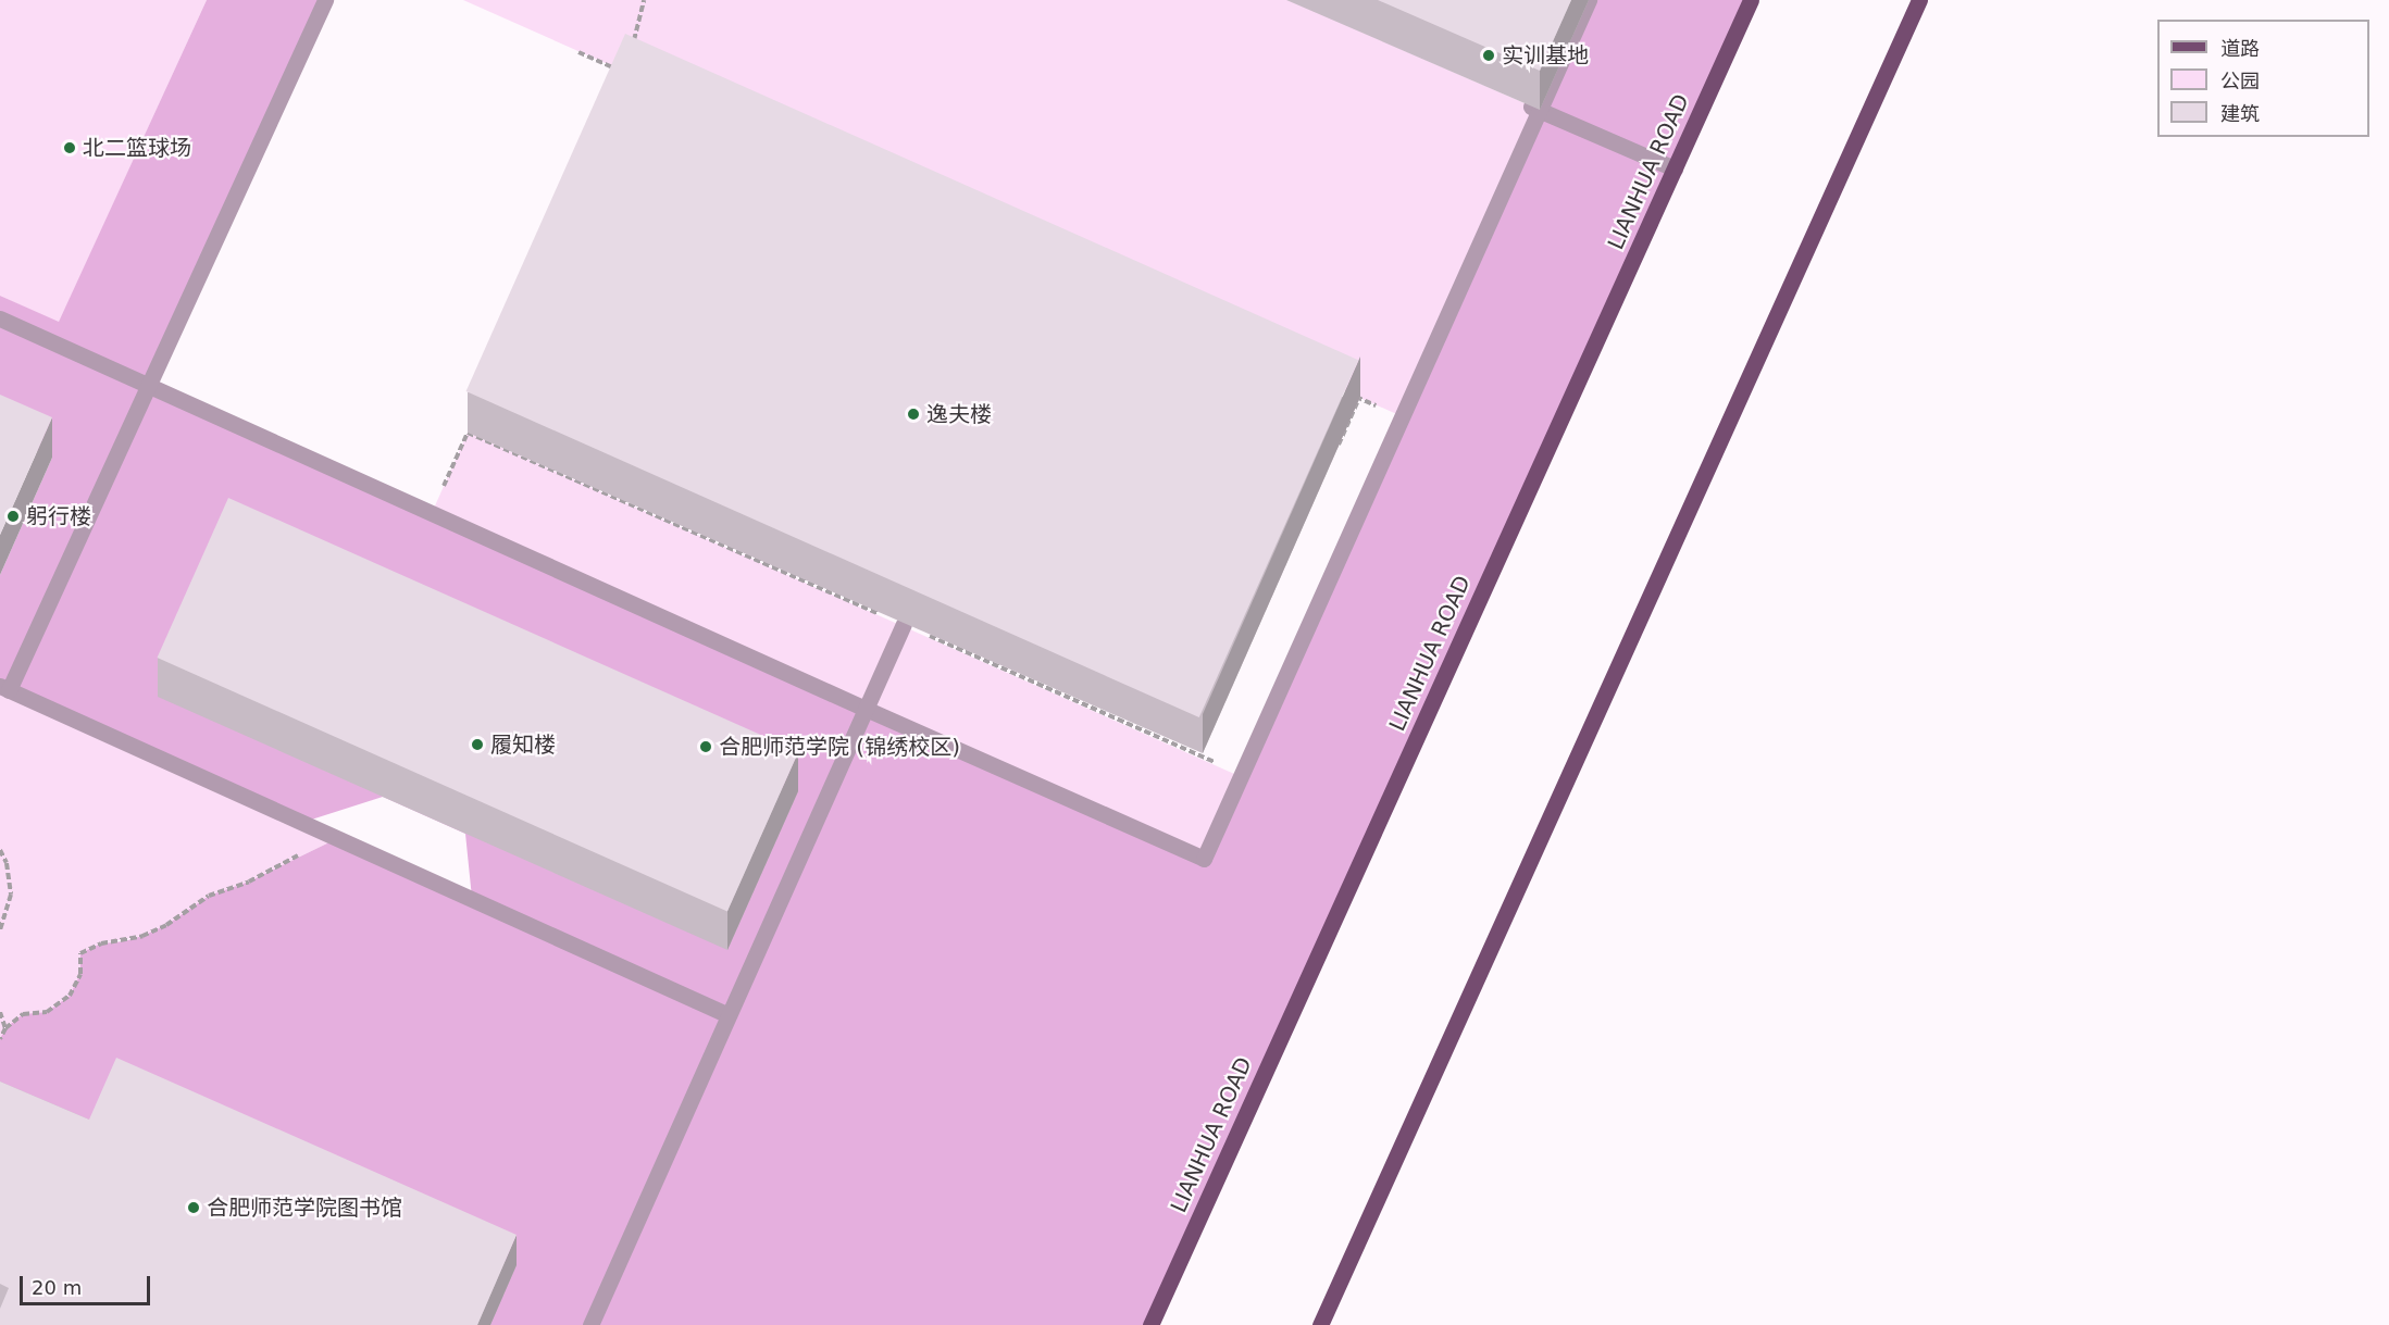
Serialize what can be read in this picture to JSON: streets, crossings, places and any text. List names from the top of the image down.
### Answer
{
  "streets": {
    "main road": ["LIANHUA ROAD"]
  },
  "places": [
    "实训基地",
    "北二篮球场",
    "逸夫楼",
    "躬行楼",
    "履知楼",
    "合肥师范学院 (锦绣校区)",
    "合肥师范学院图书馆"
  ],
  "legend": ["道路", "公园", "建筑"],
  "scale_bar": "20 m"
}
